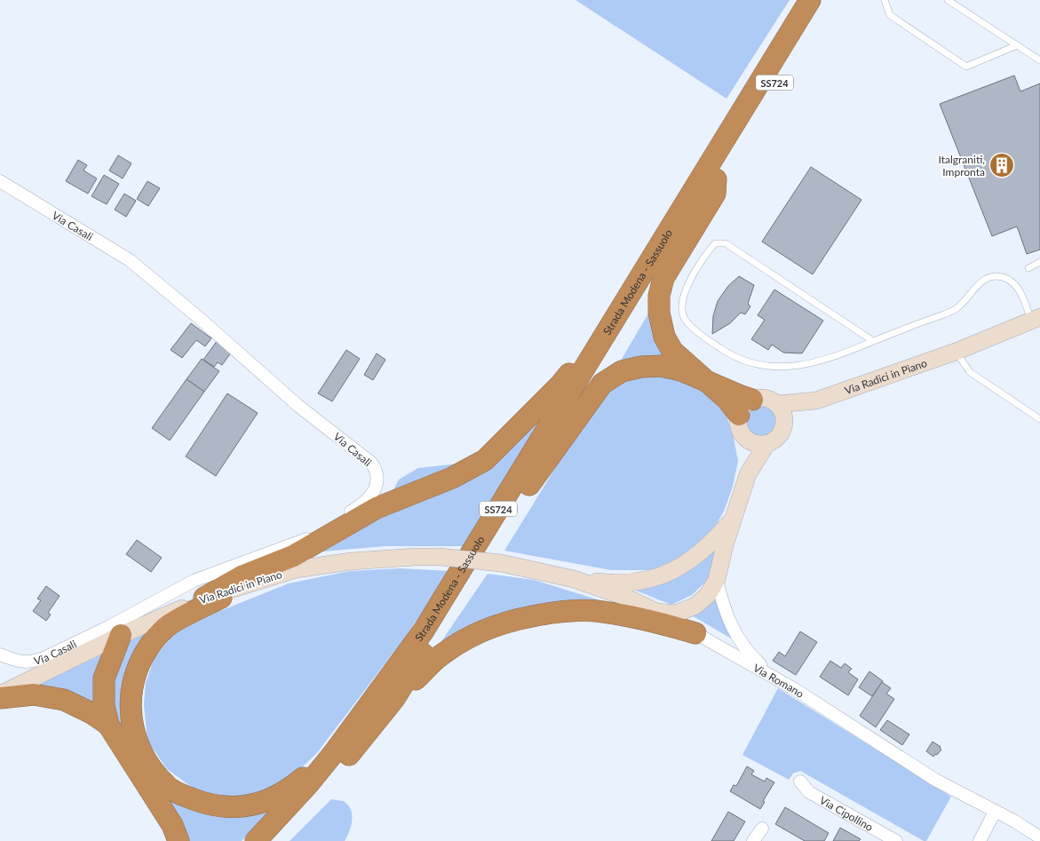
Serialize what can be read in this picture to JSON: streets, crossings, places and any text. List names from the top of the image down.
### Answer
{
  "streets": {
    "highway": ["SS724", "Strada Modena - Sassuolo"],
    "street": [
      "Via Casali",
      "Via Radici in Piano",
      "Via Romano",
      "Via Cipollino"
    ]
  },
  "crossings": [
    ["SS724", "Strada Modena - Sassuolo"],
    ["Via Radici in Piano", "Via Romano"]
  ],
  "places": {
    "building": ["Italgraniti, Impronta"]
  }
}
